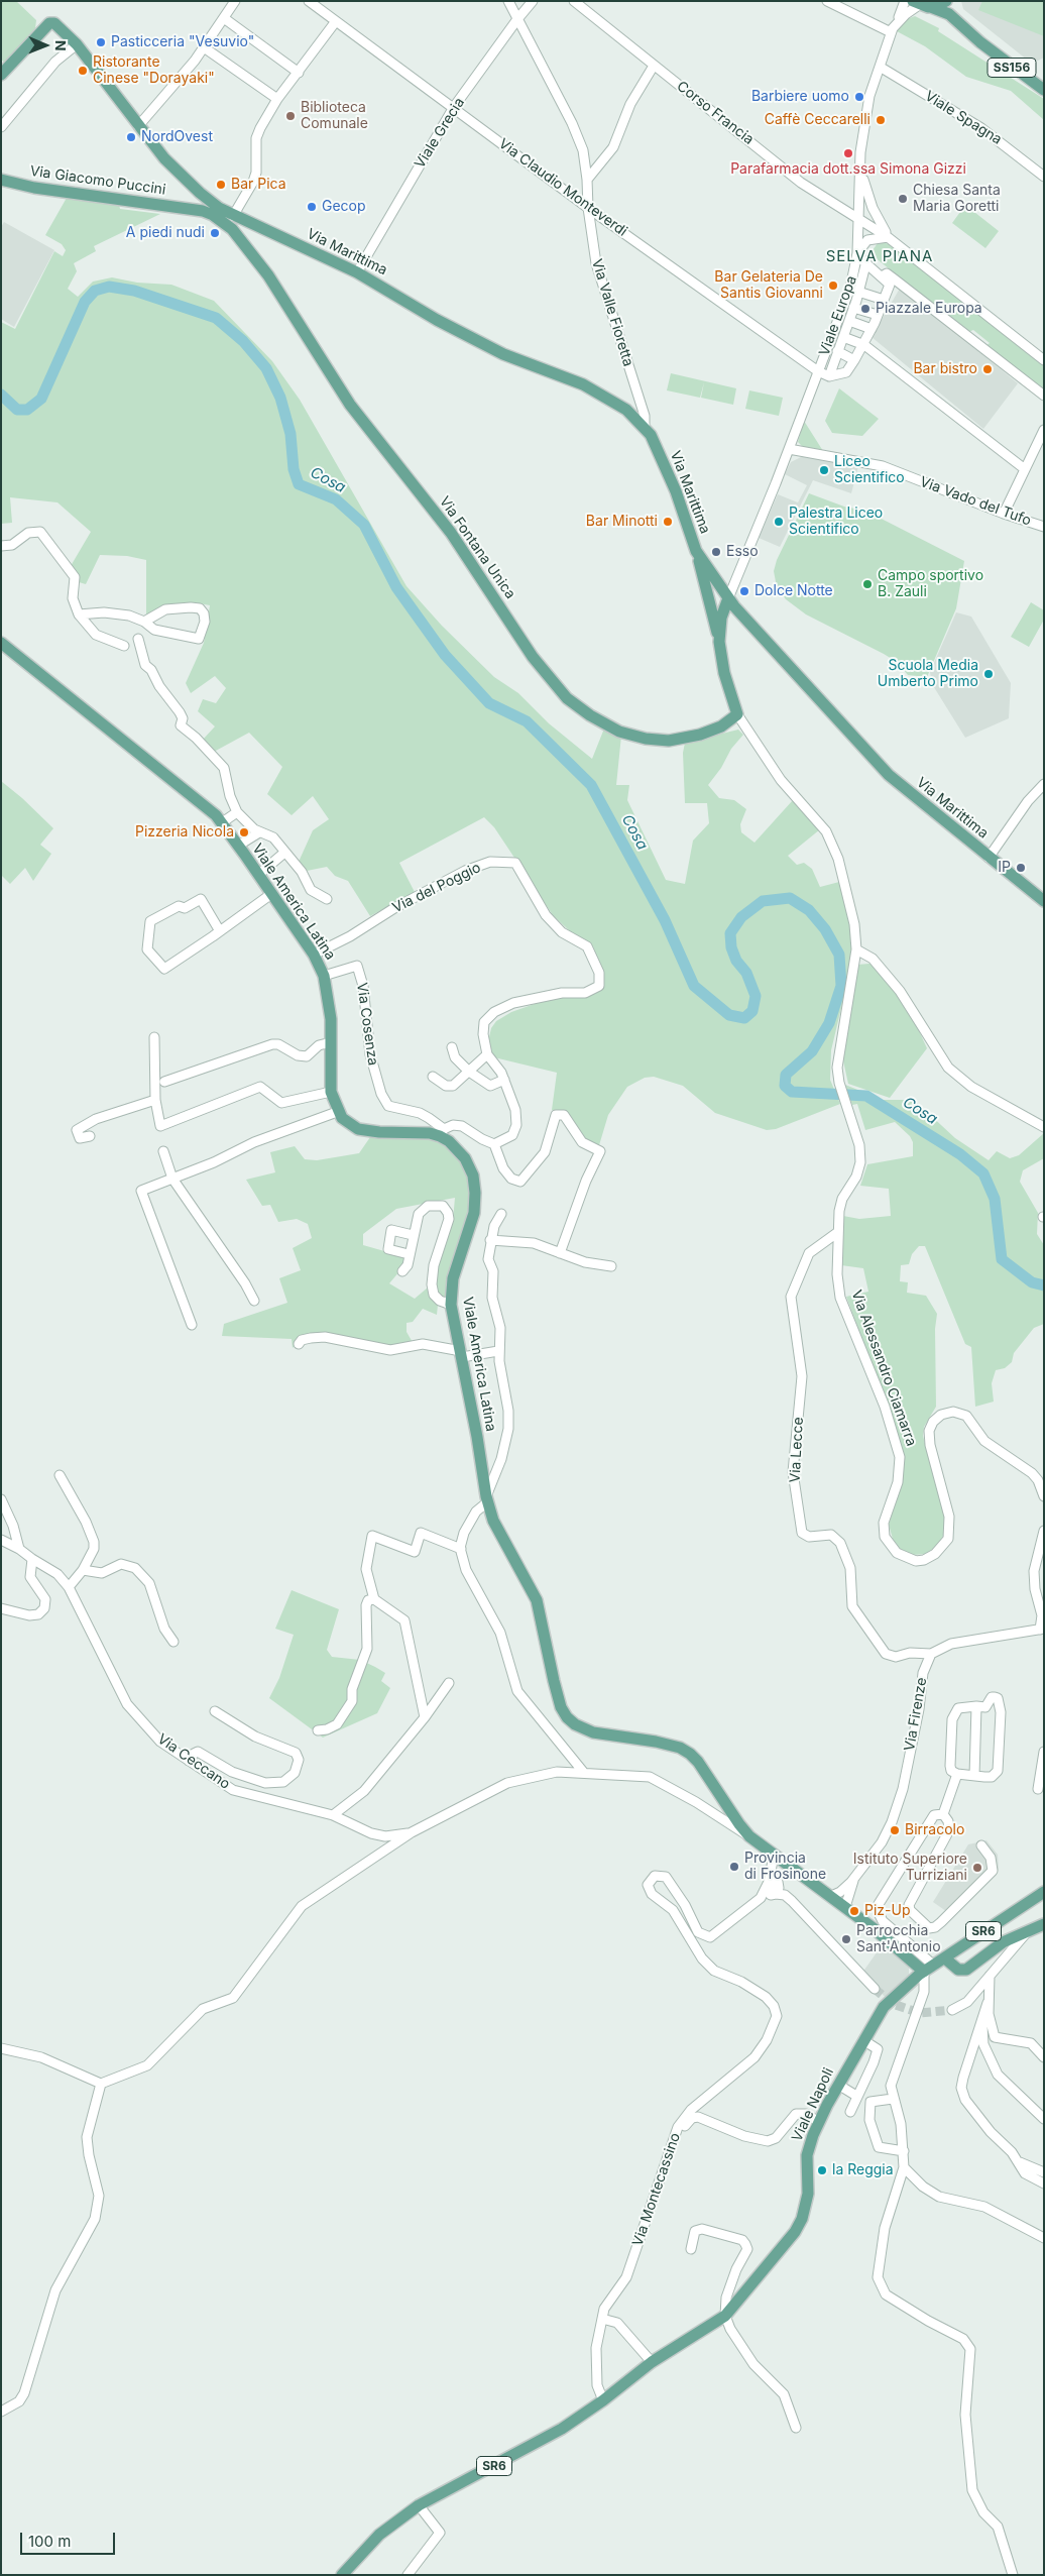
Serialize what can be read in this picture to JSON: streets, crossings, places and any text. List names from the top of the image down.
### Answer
{
  "streets": {
    "main road": [
      "SS156",
      "Via Giacomo Puccini",
      "Via Marittima",
      "Via Fontana Unica",
      "Viale America Latina",
      "Via Alessandro Ciamarra",
      "SR6",
      "Viale Napoli"
    ],
    "street": [
      "Corso Francia",
      "Viale Spagna",
      "Viale Grecia",
      "Via Claudio Monteverdi",
      "Via Valle Fioretta",
      "Viale Europa",
      "Via Vado del Tufo",
      "Via del Poggio",
      "Via Cosenza",
      "Via Lecce",
      "Via Firenze",
      "Via Ceccano",
      "Via Montecassino"
    ]
  },
  "crossings": [
    ["Corso Francia", "Viale Europa"],
    ["Viale Spagna", "Viale Europa"],
    ["Viale Grecia", "Via Claudio Monteverdi"],
    ["Viale Grecia", "Via Marittima"],
    ["Viale Grecia", "Via Valle Fioretta"],
    ["Via Giacomo Puccini", "Via Fontana Unica"],
    ["Via Claudio Monteverdi", "Via Valle Fioretta"],
    ["Via Claudio Monteverdi", "Viale Europa"],
    ["Via Marittima", "Via Valle Fioretta"],
    ["Via Marittima", "Viale Europa"],
    ["Via Marittima", "Via Alessandro Ciamarra"],
    ["Viale Europa", "Via Vado del Tufo"],
    ["Viale Europa", "Via Alessandro Ciamarra"],
    ["Via Fontana Unica", "Via Alessandro Ciamarra"],
    ["Via del Poggio", "Viale America Latina"],
    ["Viale America Latina", "Via Cosenza"],
    ["Viale America Latina", "SR6"],
    ["Viale America Latina", "Viale Napoli"],
    ["Viale America Latina", "Via Montecassino"],
    ["Via Alessandro Ciamarra", "Via Lecce"],
    ["Via Lecce", "Via Firenze"],
    ["SR6", "Viale Napoli"],
    ["SR6", "Via Montecassino"]
  ],
  "districts": ["SELVA PIANA"],
  "water": ["Cosa"],
  "places": [
    "Pasticceria \"Vesuvio\"",
    "Ristorante Cinese \"Dorayaki\"",
    "Barbiere uomo",
    "Biblioteca Comunale",
    "Caffè Ceccarelli",
    "NordOvest",
    "Parafarmacia dott.ssa Simona Gizzi",
    "Bar Pica",
    "Chiesa Santa Maria Goretti",
    "Gecop",
    "A piedi nudi",
    "Bar Gelateria De Santis Giovanni",
    "Piazzale Europa",
    "Bar bistro",
    "Liceo Scientifico",
    "Bar Minotti",
    "Palestra Liceo Scientifico",
    "Esso",
    "Campo sportivo B. Zauli",
    "Dolce Notte",
    "Scuola Media Umberto Primo",
    "Pizzeria Nicola",
    "IP",
    "Birracolo",
    "Provincia di Frosinone",
    "Istituto Superiore Turriziani",
    "Piz-Up",
    "Parrocchia Sant'Antonio",
    "la Reggia"
  ],
  "scale_bar": "100 m",
  "north": "right"
}
